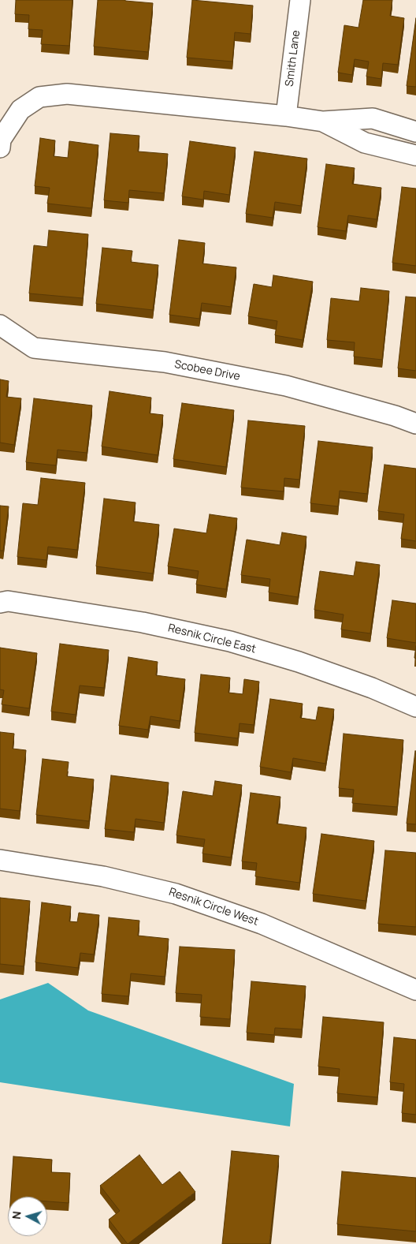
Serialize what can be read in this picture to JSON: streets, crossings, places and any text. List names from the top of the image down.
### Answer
{
  "streets": {
    "street": [
      "Smith Lane",
      "Scobee Drive",
      "Resnik Circle East",
      "Resnik Circle West"
    ]
  },
  "north": "left"
}
